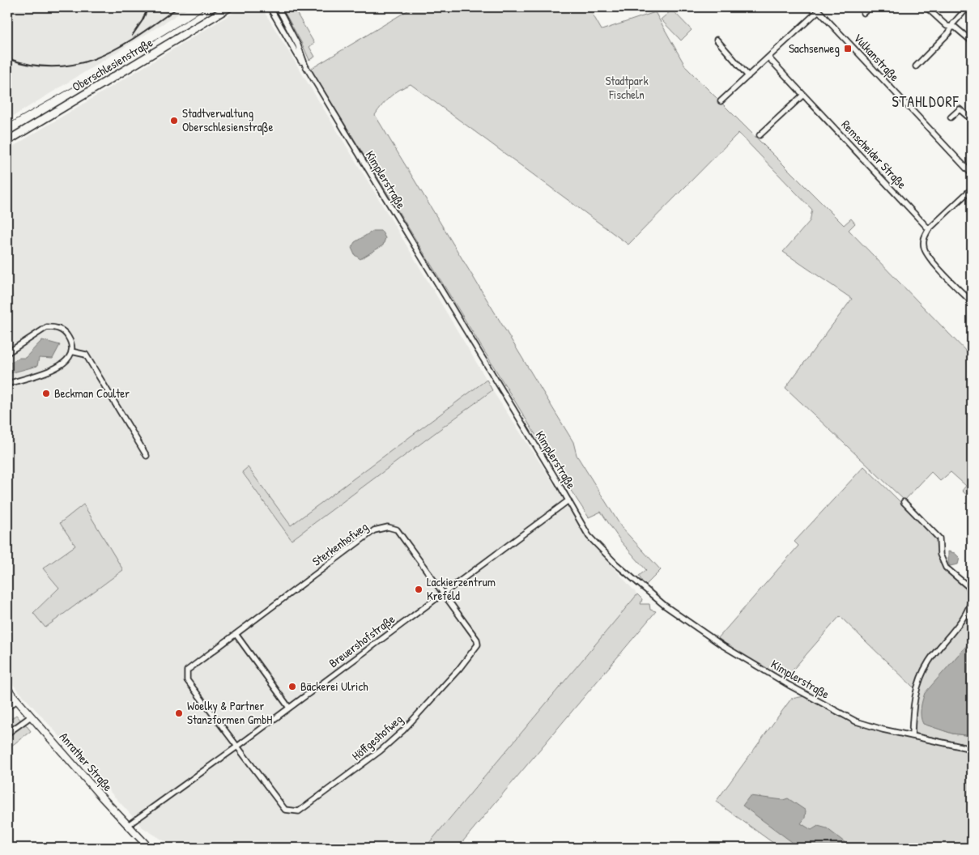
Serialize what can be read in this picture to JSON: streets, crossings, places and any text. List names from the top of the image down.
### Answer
{
  "streets": {
    "main road": ["Oberschlesienstraße", "Anrather Straße"],
    "street": [
      "Vulkanstraße",
      "Remscheider Straße",
      "Kimplerstraße",
      "Sterkenhofweg",
      "Breuershofstraße",
      "Höffgeshofweg"
    ]
  },
  "crossings": [
    ["Kimplerstraße", "Breuershofstraße"],
    ["Sterkenhofweg", "Breuershofstraße"],
    ["Sterkenhofweg", "Höffgeshofweg"],
    ["Breuershofstraße", "Höffgeshofweg"],
    ["Breuershofstraße", "Anrather Straße"]
  ],
  "districts": ["STAHLDORF"],
  "parks": ["Stadtpark Fischeln"],
  "places": {
    "transit": ["Sachsenweg"],
    "other": [
      "Stadtverwaltung Oberschlesienstraße",
      "Beckman Coulter",
      "Lackierzentrum Krefeld",
      "Bäckerei Ulrich",
      "Woelky & Partner Stanzformen GmbH"
    ]
  }
}
